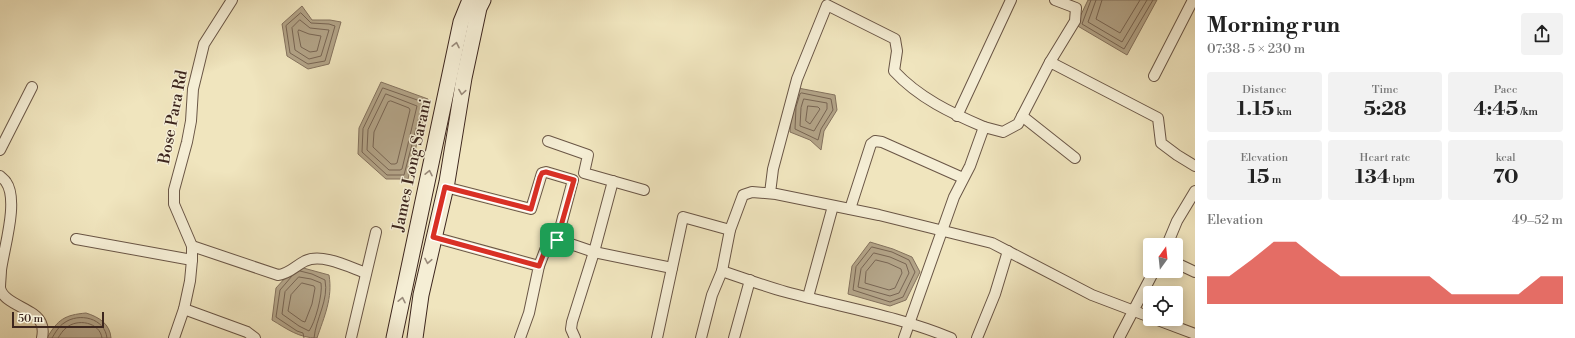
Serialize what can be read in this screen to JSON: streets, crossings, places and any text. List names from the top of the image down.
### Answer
{
  "streets": {
    "main road": ["James Long Sarani"],
    "street": ["Bose Para Rd"]
  },
  "scale_bar": "50 m",
  "north": "top",
  "page": {
    "heading": ["Morning run", "07:38 · 5 × 230 m"],
    "stats": [
      ["Distance", "1.15 km"],
      ["Time", "5:28"],
      ["Pace", "4:45 /km"],
      ["Elevation", "15 m"],
      ["Heart rate", "134 bpm"],
      ["kcal", "70"]
    ],
    "chart": ["Elevation", "49–52 m"],
    "scale": "50 m"
  }
}
